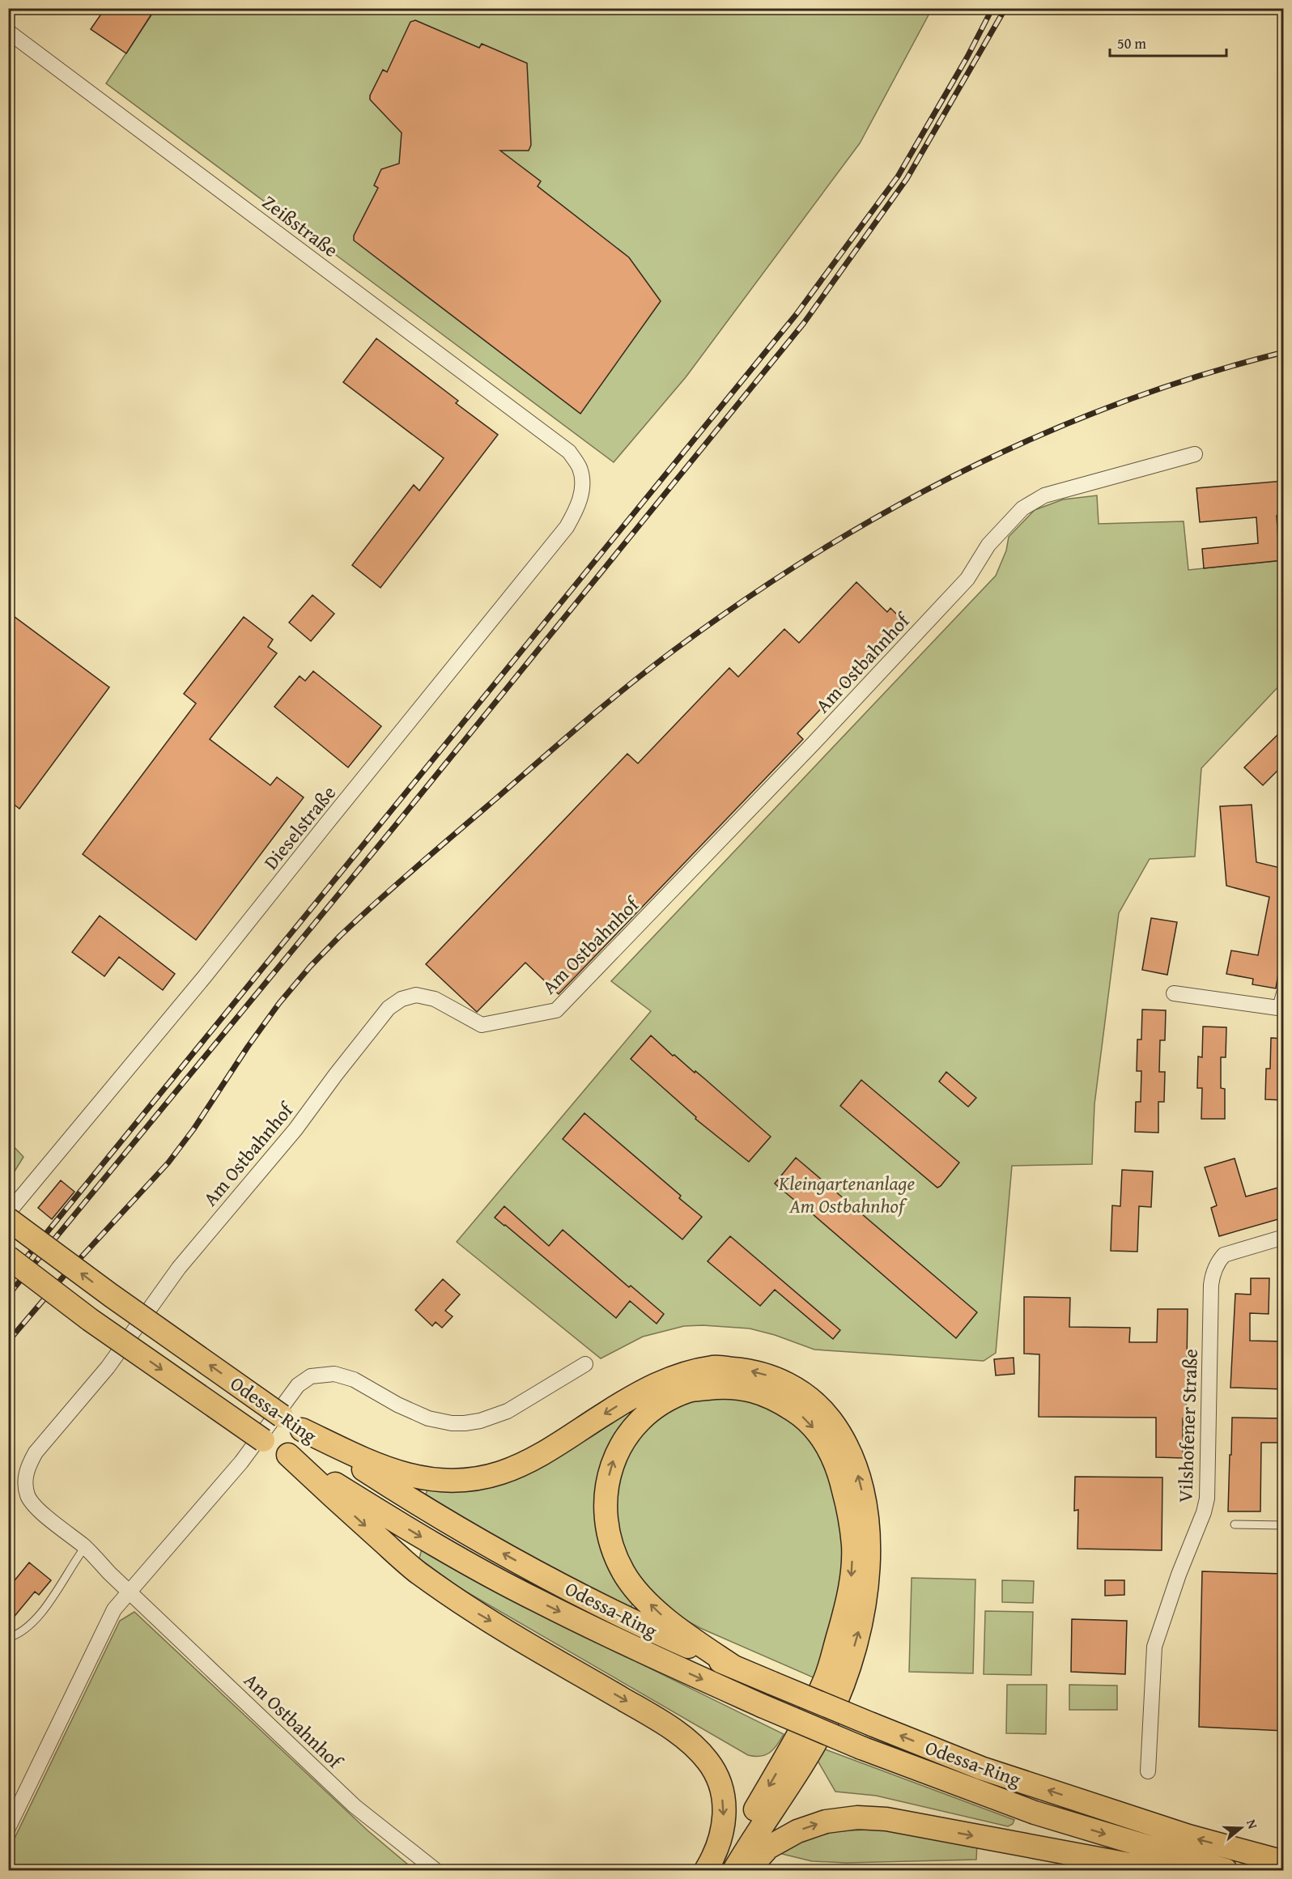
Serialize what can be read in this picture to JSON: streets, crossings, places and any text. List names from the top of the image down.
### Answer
{
  "streets": {
    "highway": ["Odessa-Ring"],
    "street": [
      "Zeißstraße",
      "Am Ostbahnhof",
      "Dieselstraße",
      "Vilshofener Straße"
    ]
  },
  "crossings": [
    ["Zeißstraße", "Dieselstraße"]
  ],
  "parks": ["Kleingartenanlage Am Ostbahnhof"],
  "scale_bar": "50 m",
  "north": "right"
}
